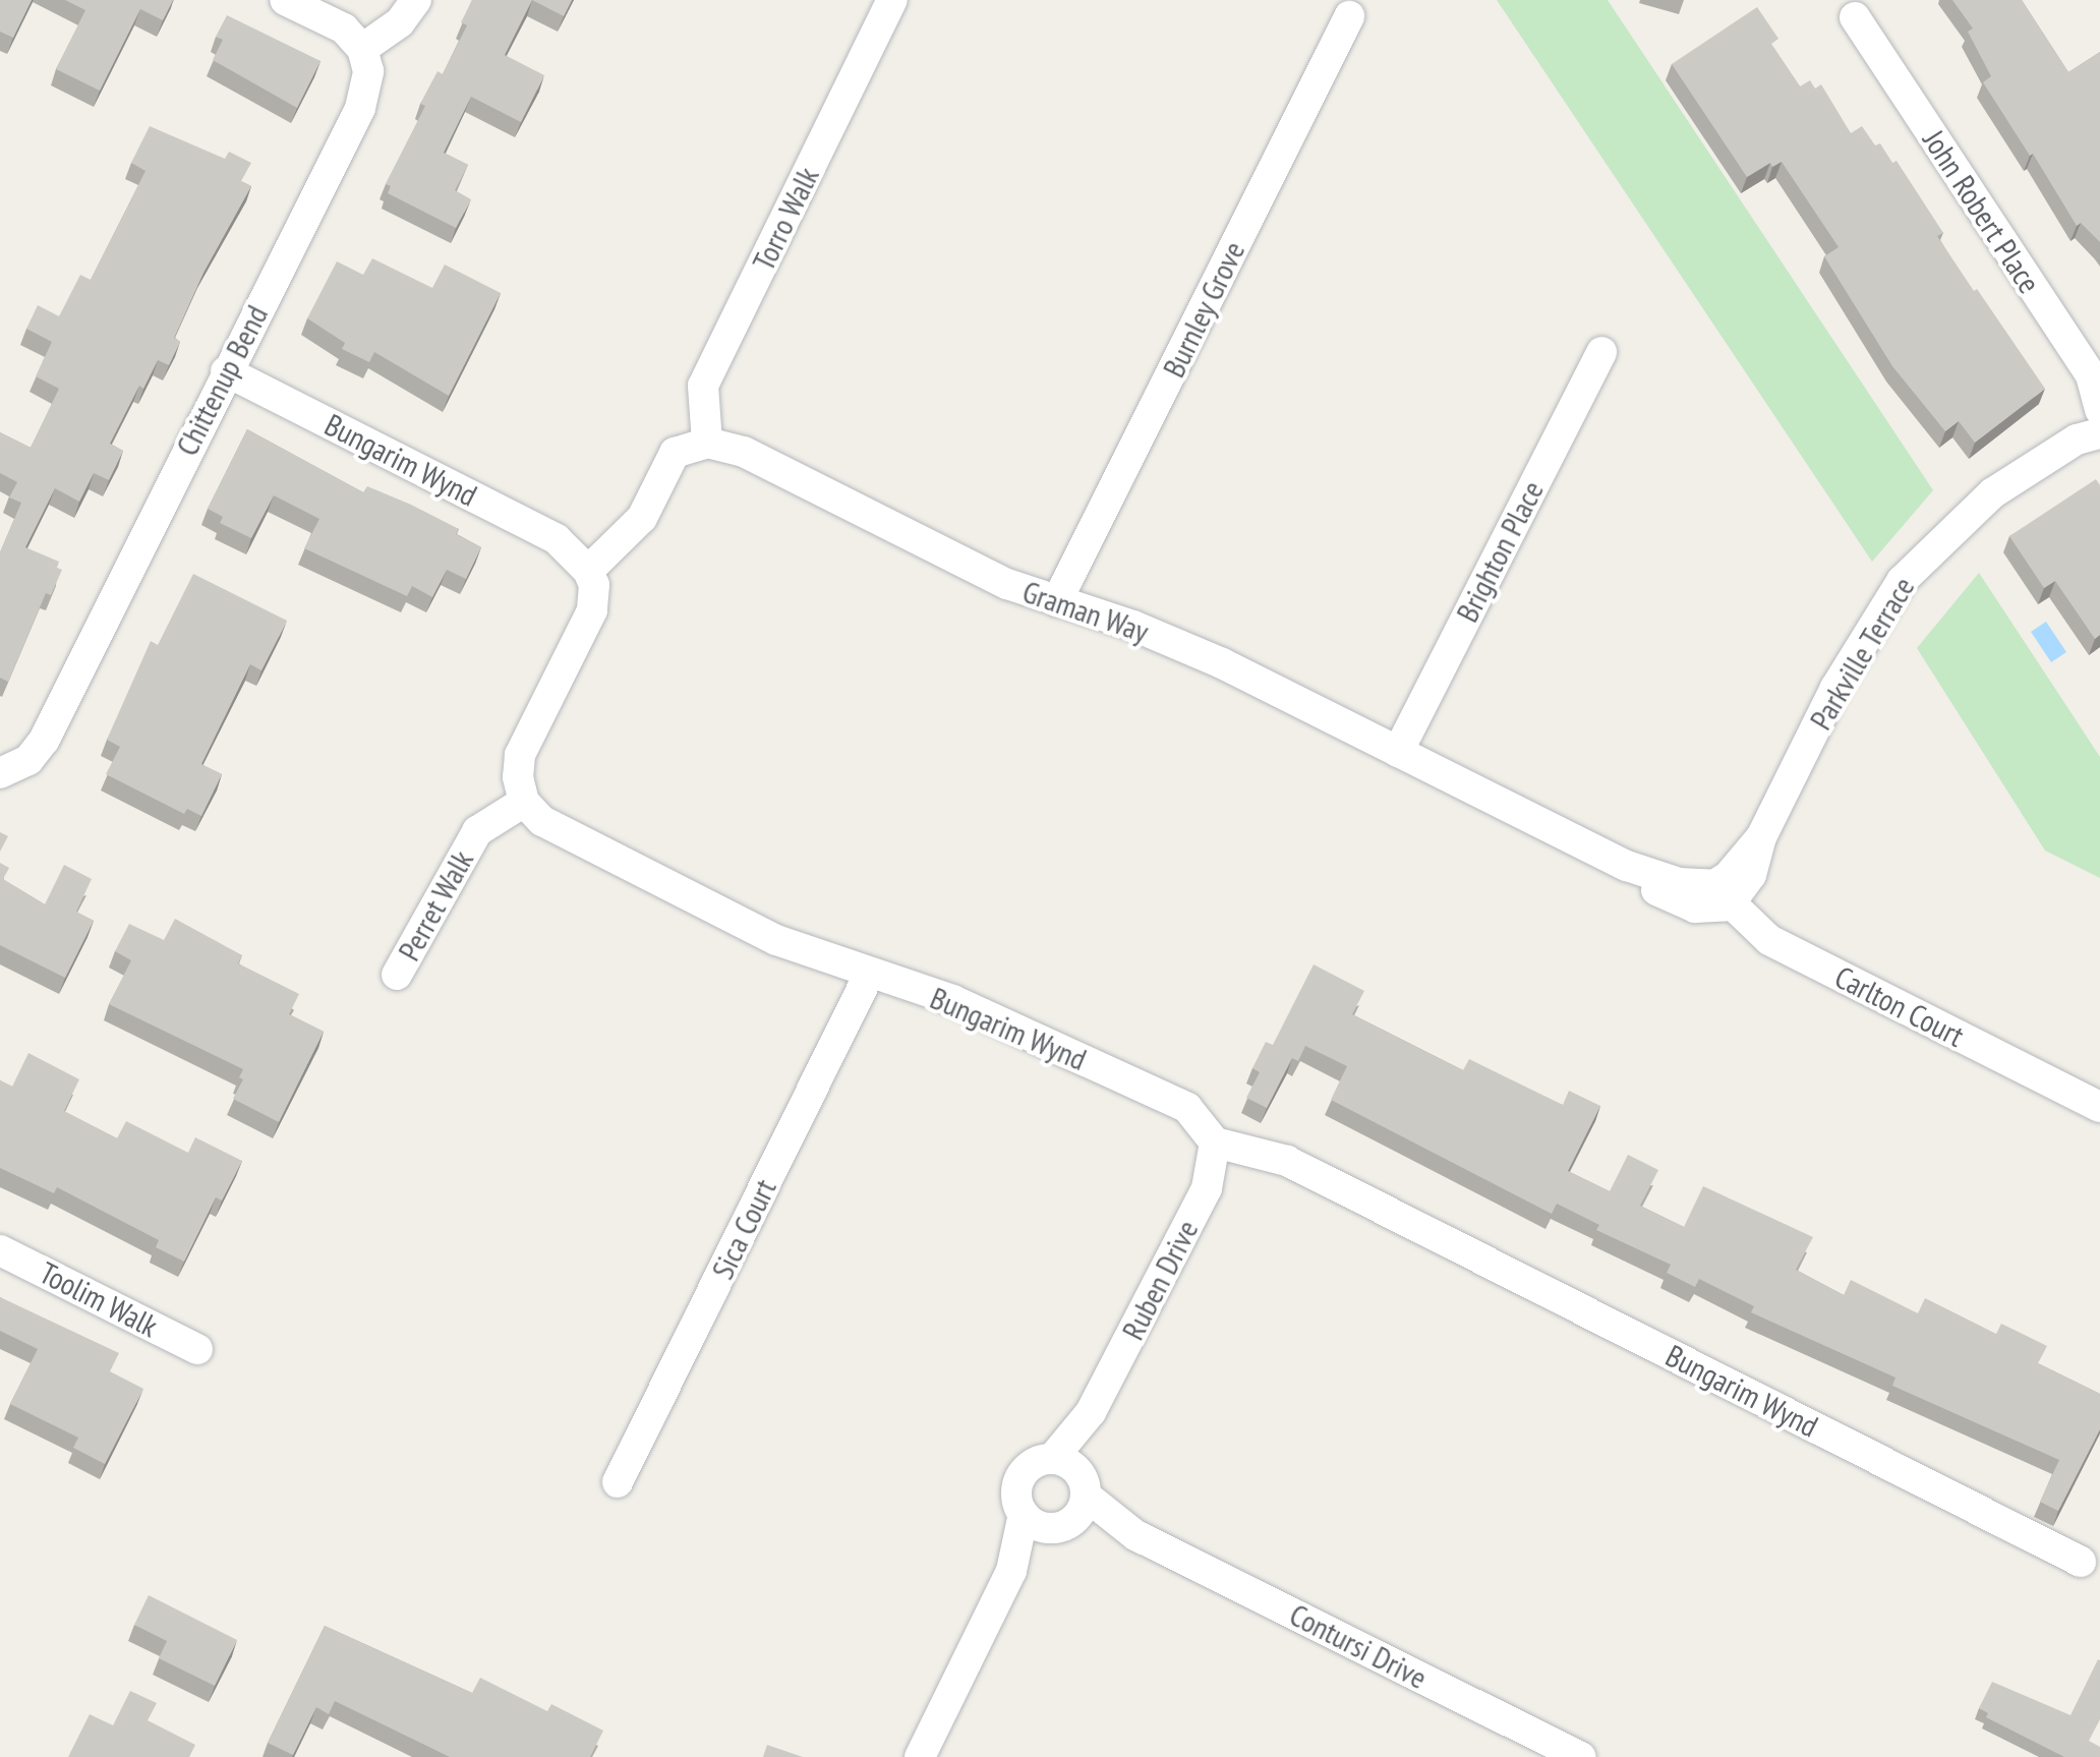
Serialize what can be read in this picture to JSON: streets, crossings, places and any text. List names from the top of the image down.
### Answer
{
  "streets": {
    "street": [
      "John Robert Place",
      "Torro Walk",
      "Burnley Grove",
      "Chittenup Bend",
      "Bungarim Wynd",
      "Brighton Place",
      "Graman Way",
      "Parkville Terrace",
      "Perret Walk",
      "Carlton Court",
      "Sica Court",
      "Ruben Drive",
      "Toolim Walk",
      "Contursi Drive"
    ]
  },
  "crossings": [
    ["Torro Walk", "Graman Way"],
    ["Burnley Grove", "Graman Way"],
    ["Chittenup Bend", "Bungarim Wynd"],
    ["Bungarim Wynd", "Perret Walk"],
    ["Bungarim Wynd", "Sica Court"],
    ["Bungarim Wynd", "Ruben Drive"],
    ["Brighton Place", "Graman Way"],
    ["Graman Way", "Parkville Terrace"],
    ["Graman Way", "Carlton Court"],
    ["Parkville Terrace", "Carlton Court"],
    ["Ruben Drive", "Contursi Drive"]
  ]
}
